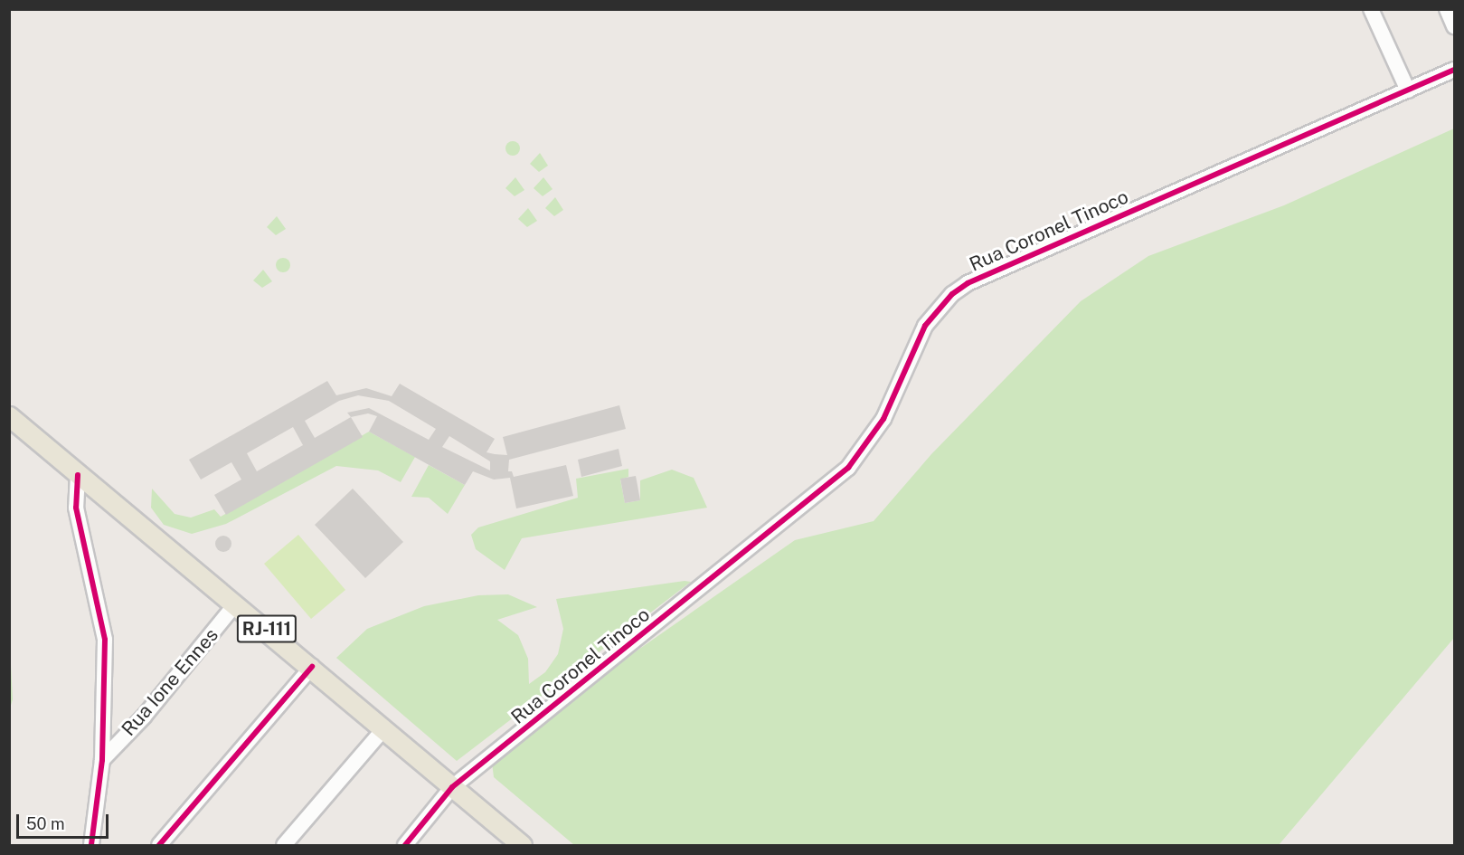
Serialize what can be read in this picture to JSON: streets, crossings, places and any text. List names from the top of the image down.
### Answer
{
  "streets": {
    "main road": ["RJ-111"],
    "street": ["Rua Coronel Tinoco", "Rua Ione Ennes"]
  },
  "crossings": [
    ["Rua Coronel Tinoco", "RJ-111"],
    ["RJ-111", "Rua Ione Ennes"]
  ],
  "scale_bar": "50 m"
}
